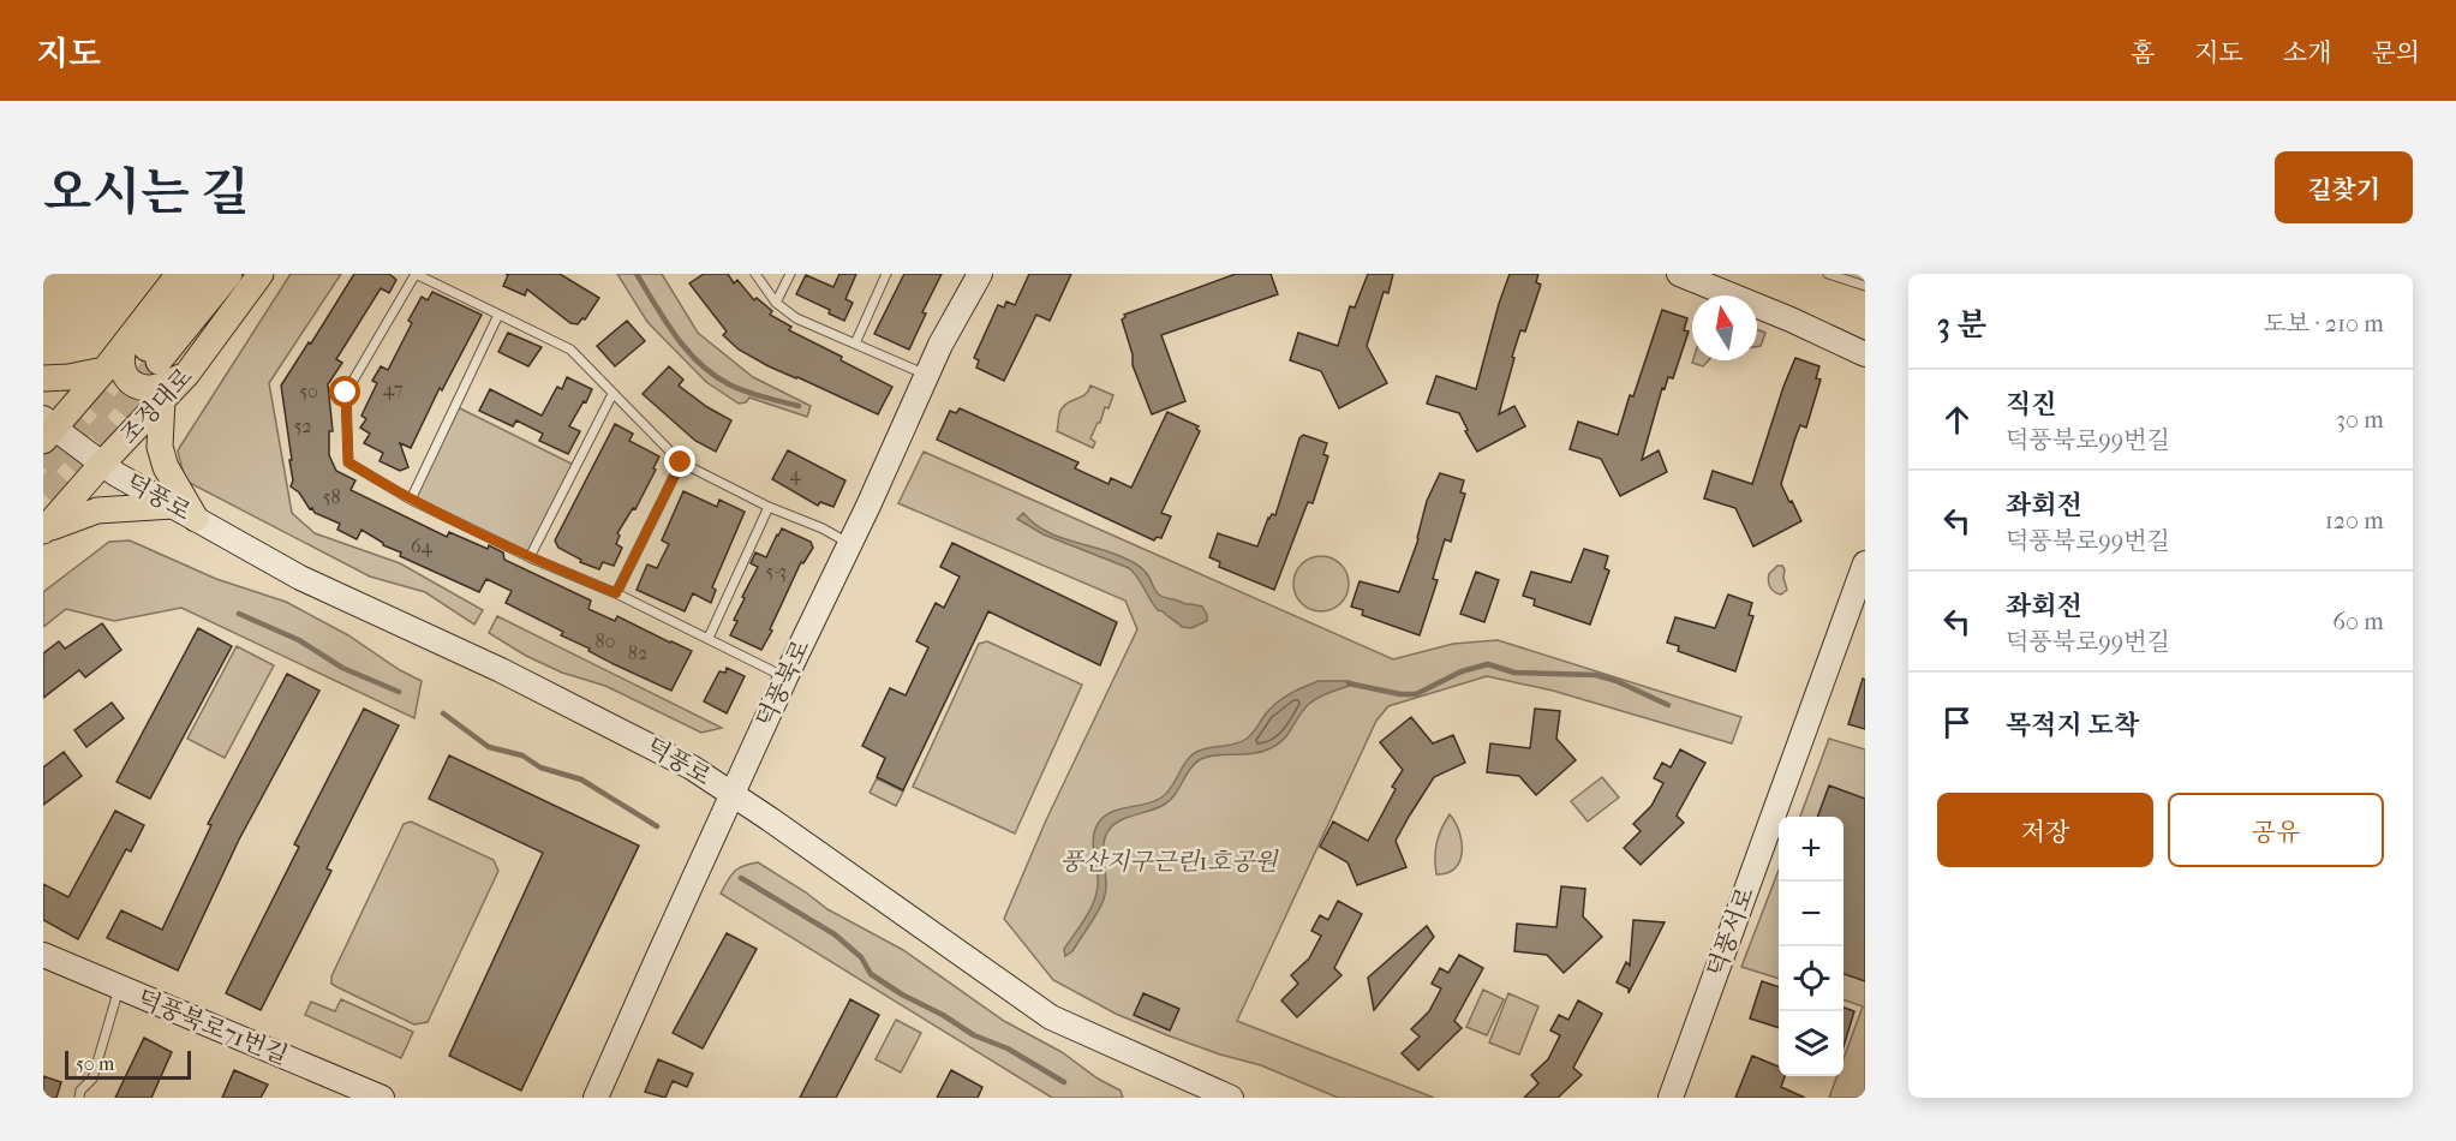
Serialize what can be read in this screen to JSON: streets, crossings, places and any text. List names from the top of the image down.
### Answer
{
  "streets": {
    "main road": ["조정대로"],
    "street": [
      "덕풍로",
      "덕풍북로",
      "덕풍서로",
      "덕풍북로71번길"
    ]
  },
  "crossings": [
    ["조정대로", "덕풍로"],
    ["덕풍로", "덕풍북로"]
  ],
  "parks": ["풍산지구근린1호공원"],
  "house_numbers": [
    "47",
    "50",
    "52",
    "4",
    "58",
    "64",
    "5-3",
    "80",
    "82"
  ],
  "scale_bar": "50 m",
  "north": "top",
  "page": {
    "header": "지도",
    "nav": [
      "홈",
      "지도",
      "소개",
      "문의"
    ],
    "title": "오시는 길",
    "buttons": [
      "길찾기",
      ["저장", "공유"]
    ],
    "heading": ["3 분", "도보 · 210 m"],
    "list": [
      ["직진", "덕풍북로99번길", "30 m"],
      ["좌회전", "덕풍북로99번길", "120 m"],
      ["좌회전", "덕풍북로99번길", "60 m"],
      "목적지 도착"
    ],
    "map_buttons": ["+", "−"],
    "scale": "50 m"
  }
}
